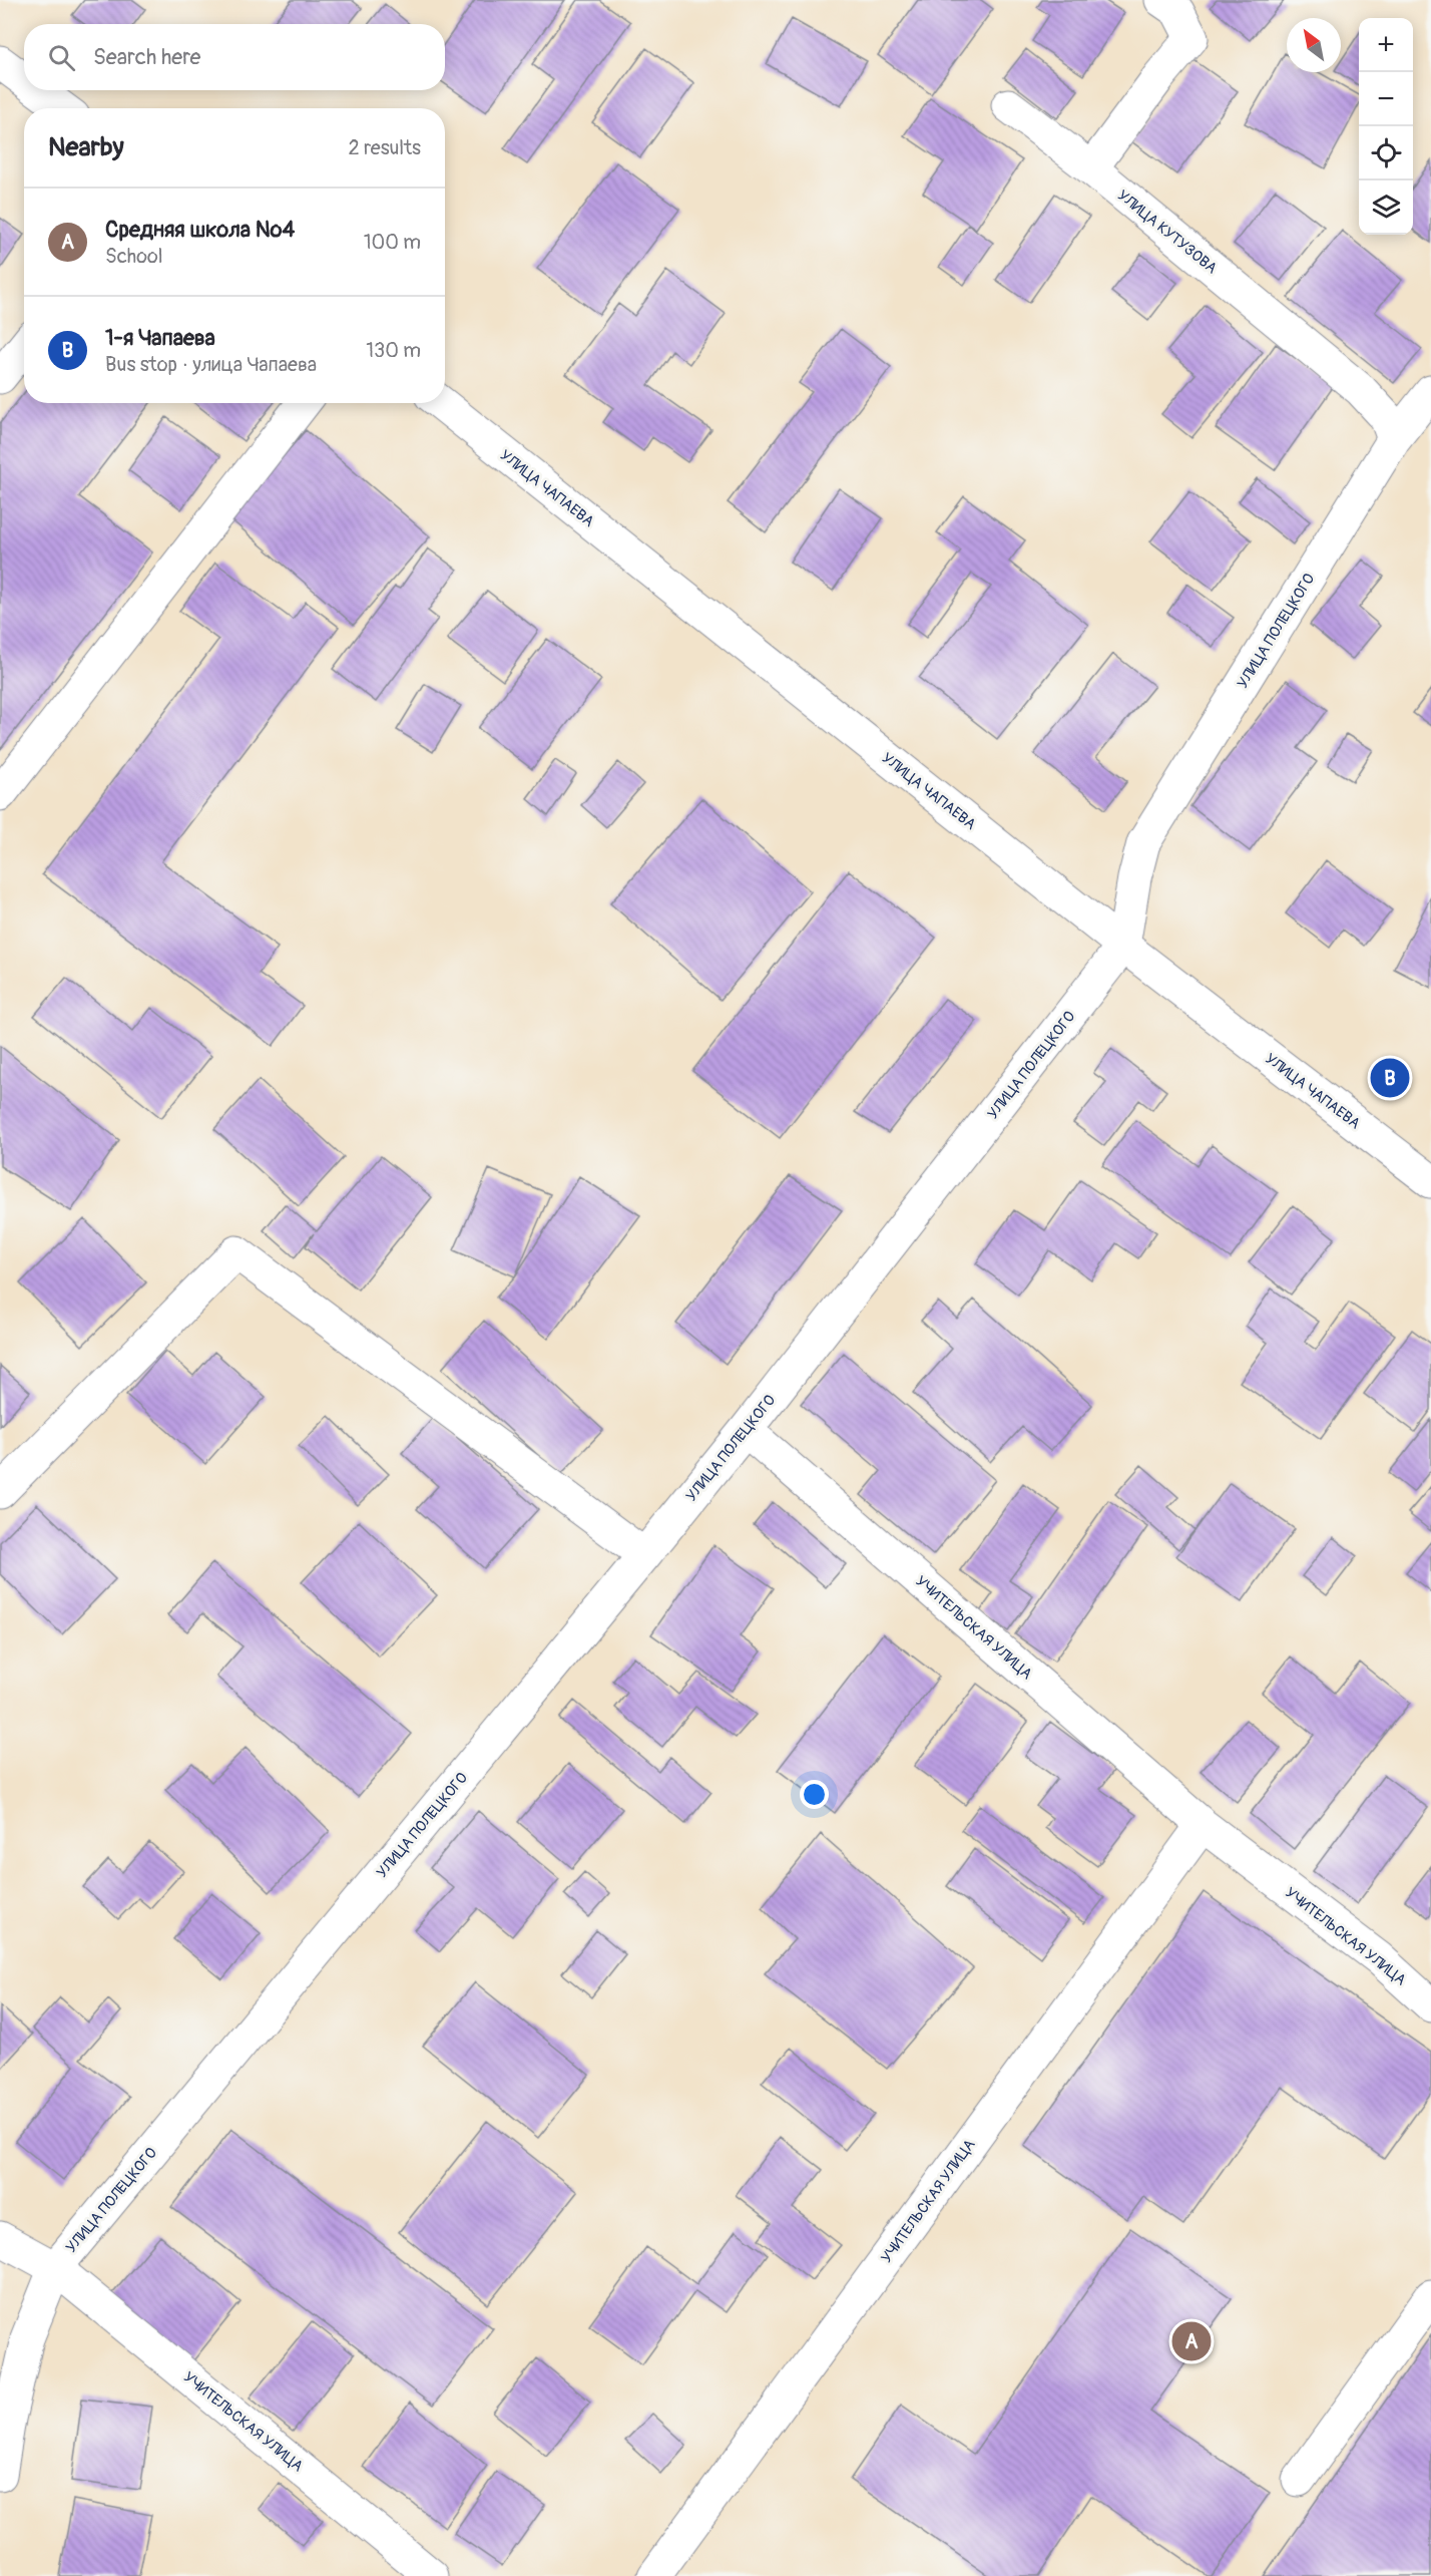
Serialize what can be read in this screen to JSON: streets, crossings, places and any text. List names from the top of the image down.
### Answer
{
  "streets": {
    "street": [
      "УЛИЦА КУТУЗОВА",
      "УЛИЦА ЧАПАЕВА",
      "УЛИЦА ПОЛЕЦКОГО",
      "УЧИТЕЛЬСКАЯ УЛИЦА"
    ]
  },
  "crossings": [
    ["УЛИЦА КУТУЗОВА", "УЛИЦА ПОЛЕЦКОГО"],
    ["УЛИЦА ЧАПАЕВА", "УЛИЦА ПОЛЕЦКОГО"],
    ["УЛИЦА ПОЛЕЦКОГО", "УЧИТЕЛЬСКАЯ УЛИЦА"]
  ],
  "north": "top left",
  "page": {
    "map_buttons": ["+", "−"],
    "search": "Search here",
    "heading": ["Nearby", "2 results"],
    "list": [
      {
        "mark": "A",
        "name": "Средняя школа №4",
        "note": "School",
        "value": "100 m"
      },
      {
        "mark": "B",
        "name": "1-я Чапаева",
        "note": "Bus stop · улица Чапаева",
        "value": "130 m"
      }
    ],
    "pins": ["B", "A"]
  }
}
